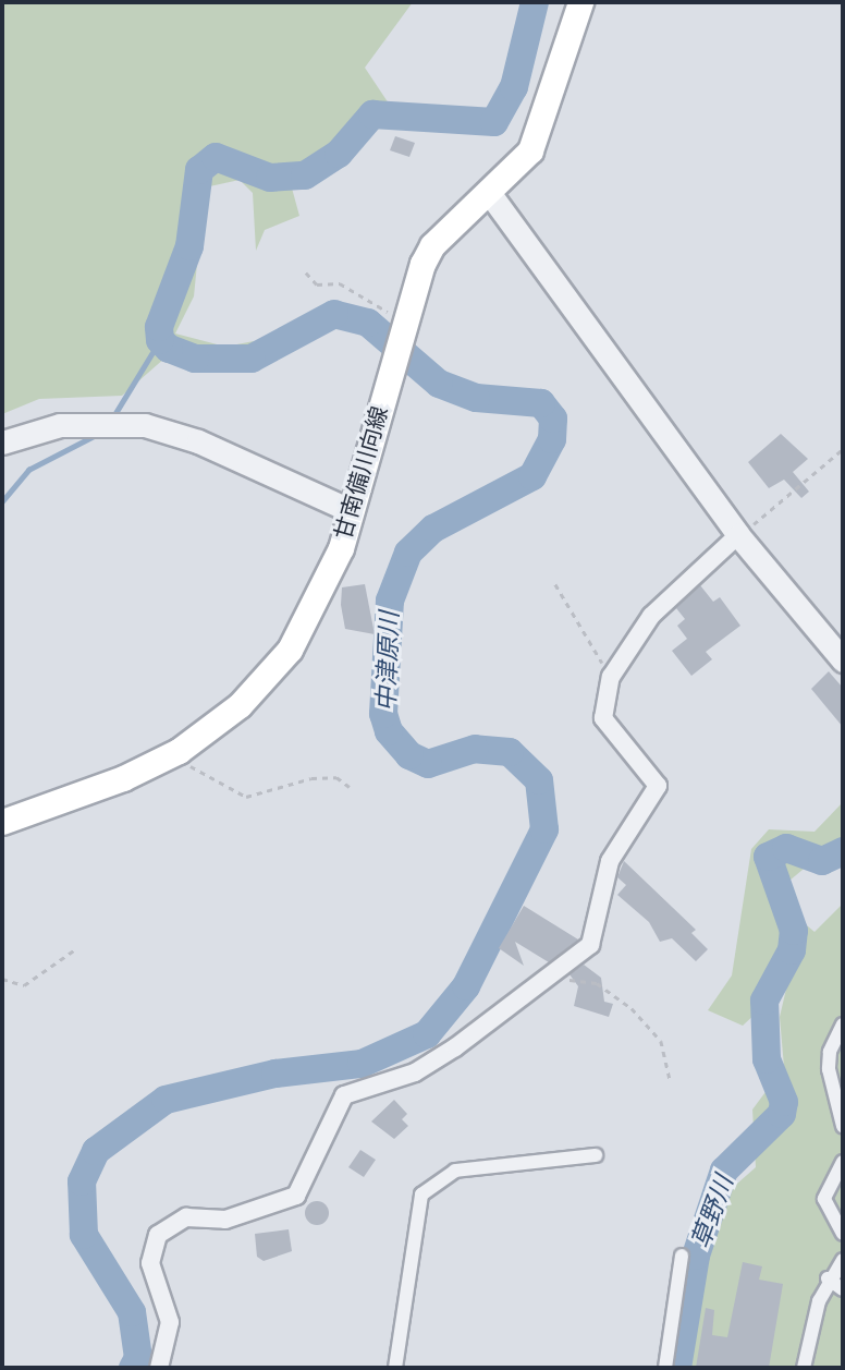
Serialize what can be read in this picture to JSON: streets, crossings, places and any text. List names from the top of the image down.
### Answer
{
  "streets": {
    "main road": ["甘南備川向線"]
  },
  "water": ["中津原川", "草野川"]
}
